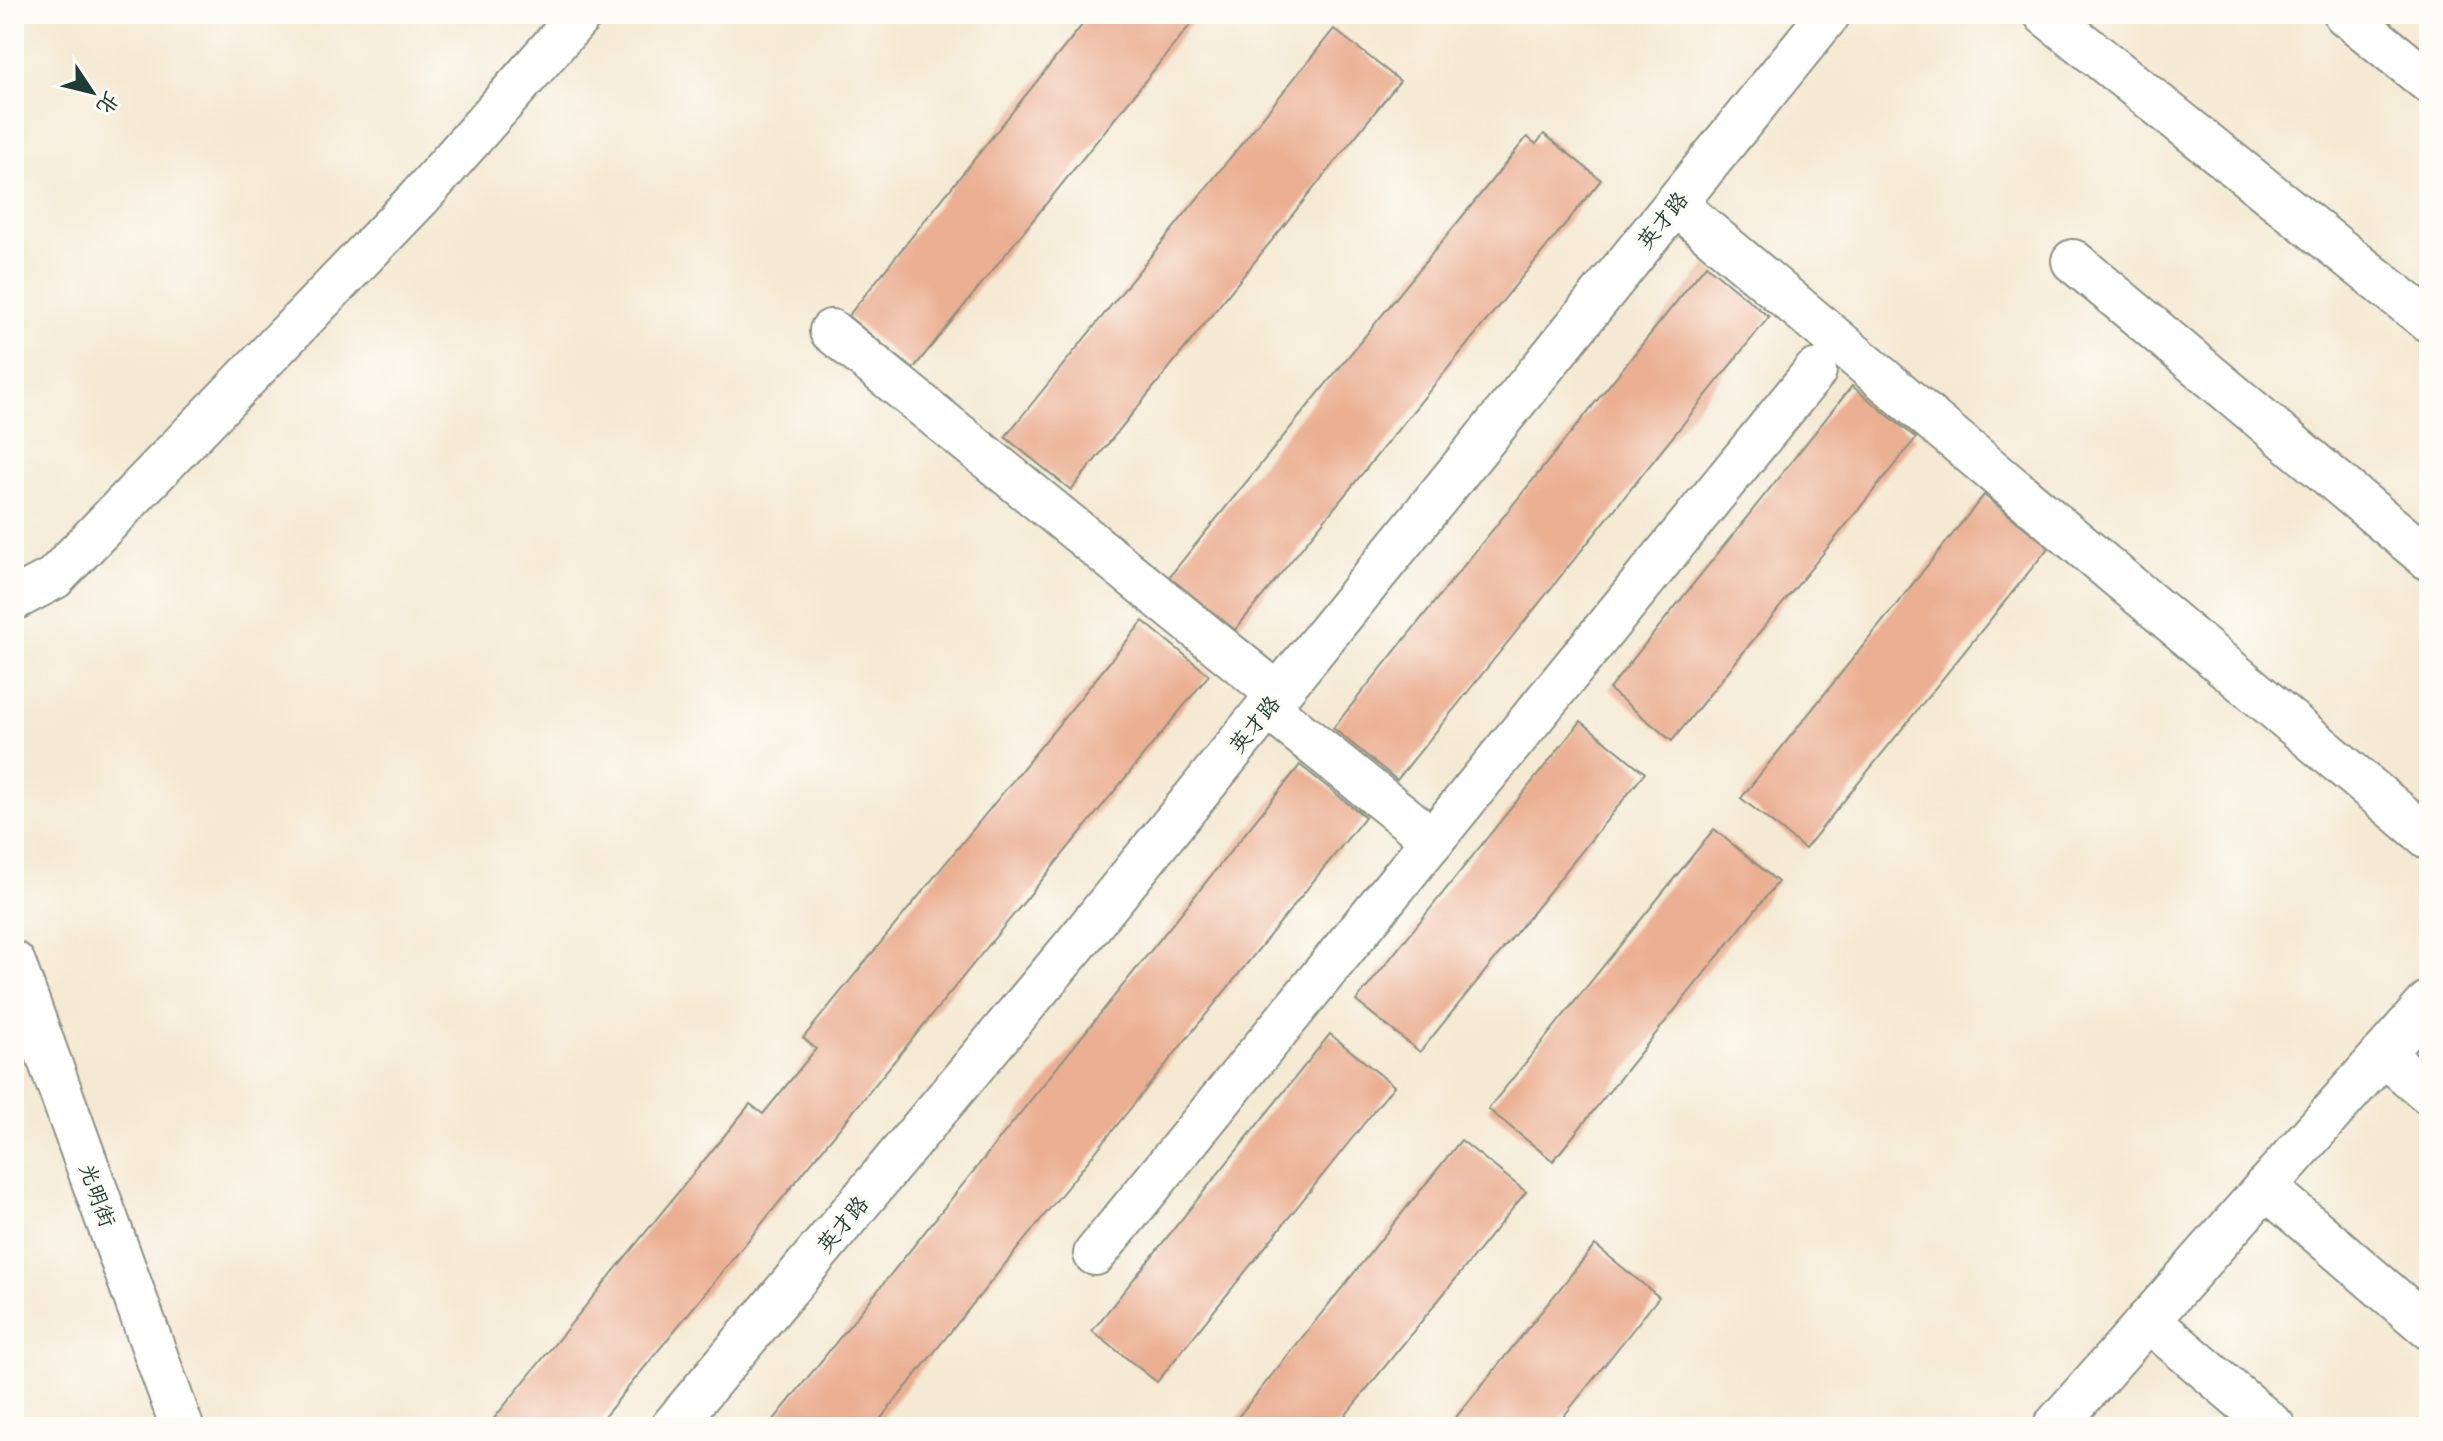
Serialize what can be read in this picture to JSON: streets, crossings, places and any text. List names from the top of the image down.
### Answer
{
  "streets": {
    "street": ["英才路", "光明街"]
  },
  "north": "bottom right"
}
